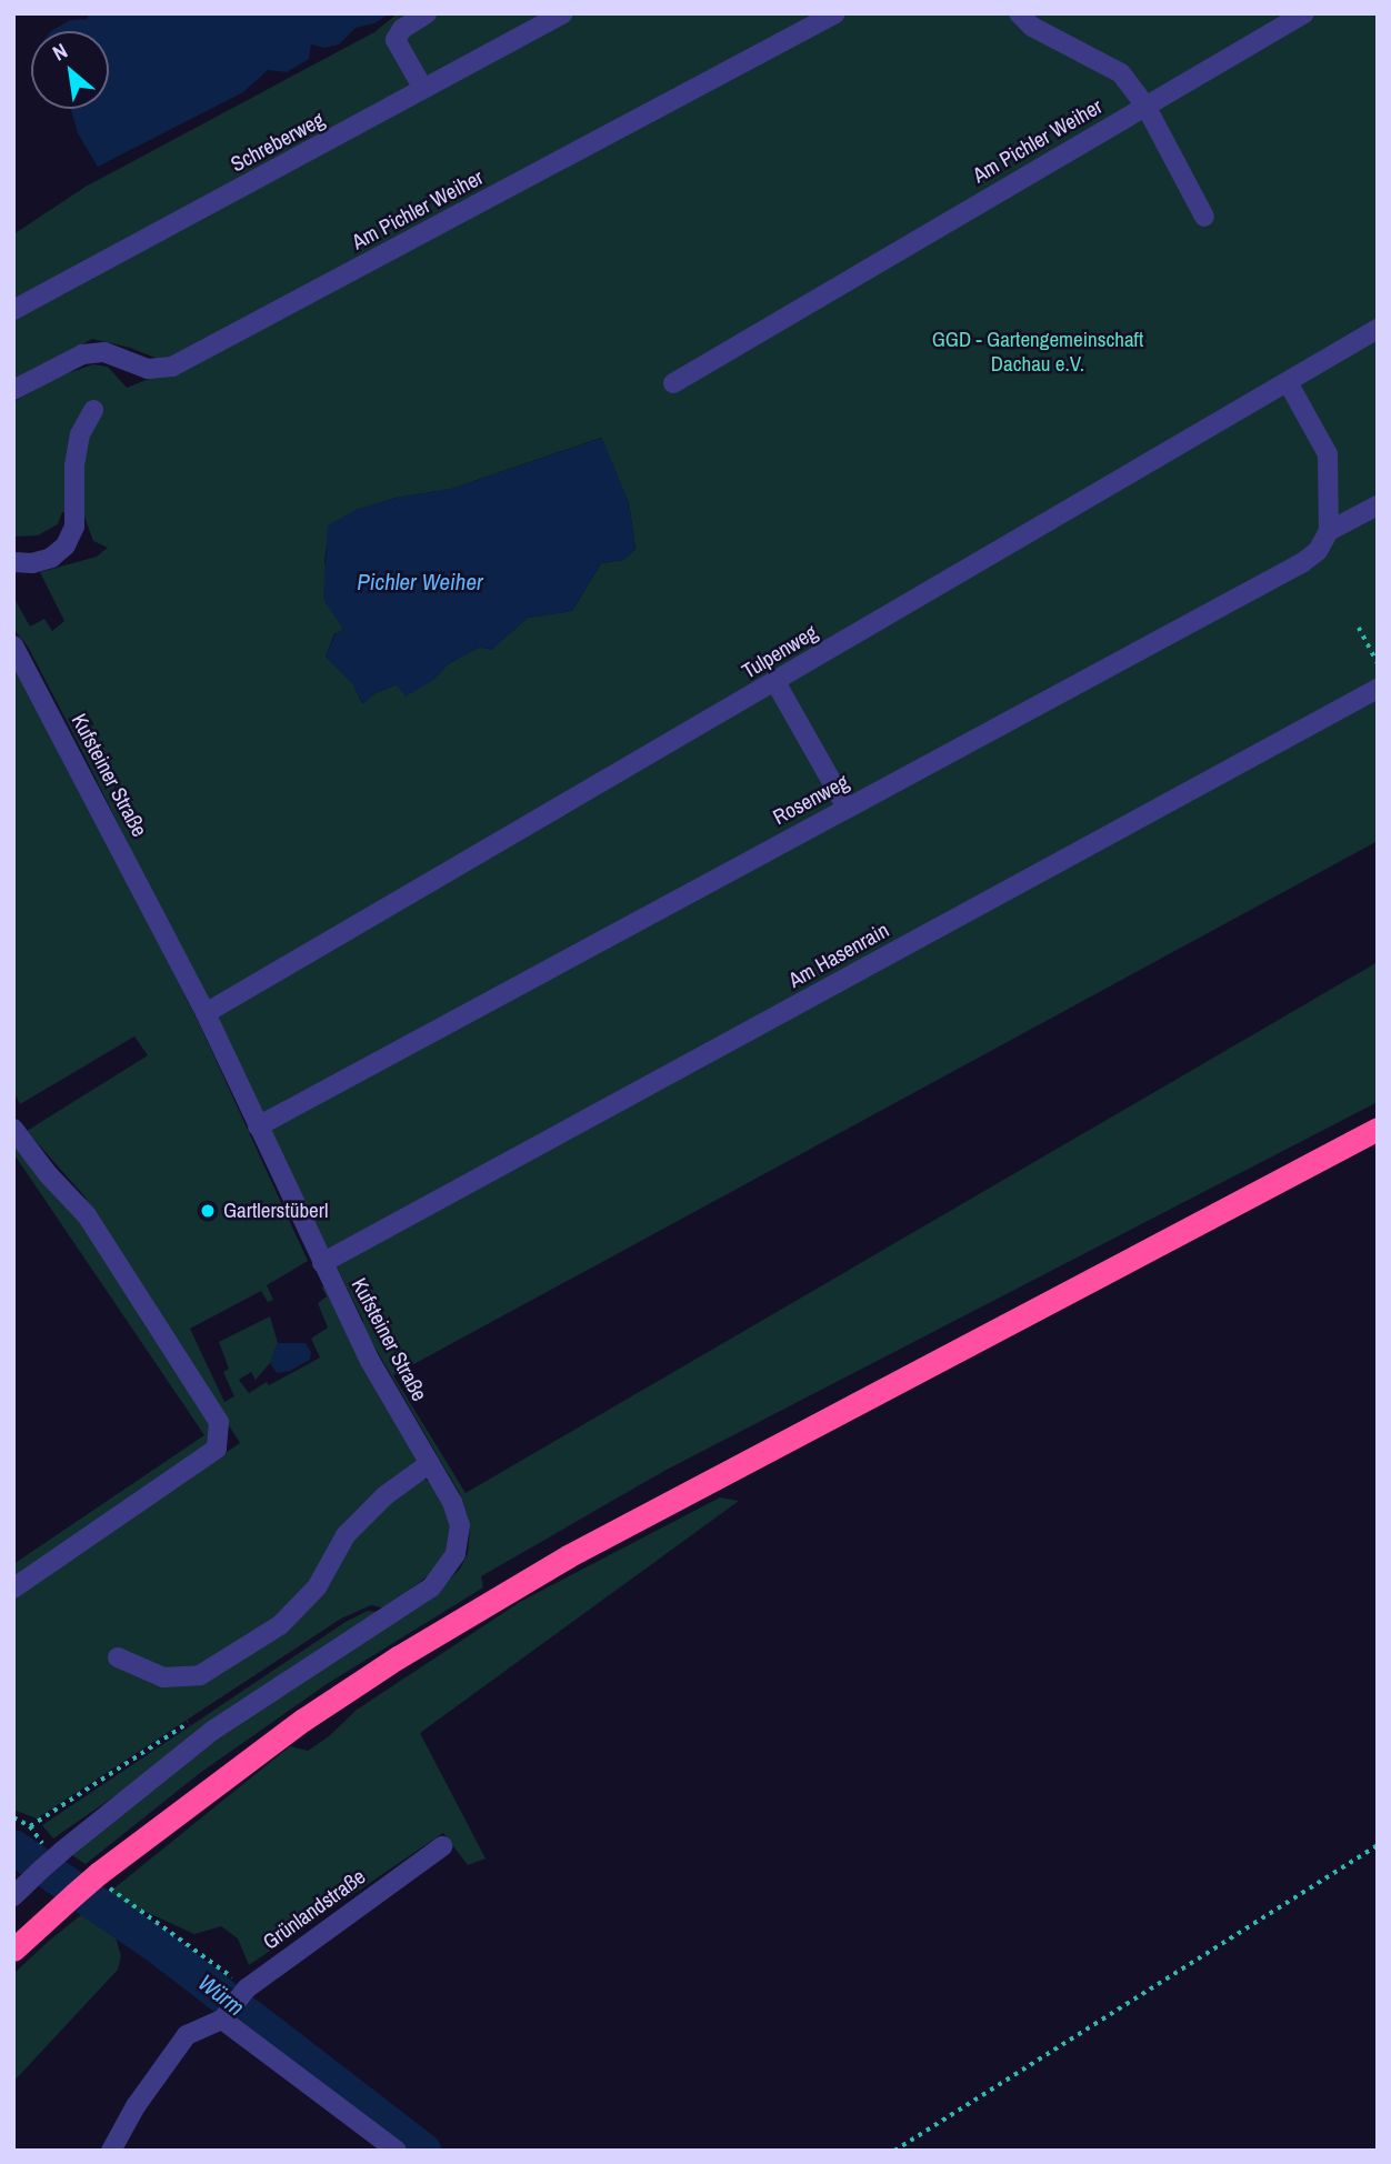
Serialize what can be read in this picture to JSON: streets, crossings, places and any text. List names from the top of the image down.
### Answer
{
  "streets": {
    "street": [
      "Am Pichler Weiher",
      "Schreberweg",
      "Tulpenweg",
      "Kufsteiner Straße",
      "Rosenweg",
      "Am Hasenrain",
      "Grünlandstraße"
    ]
  },
  "crossings": [
    ["Tulpenweg", "Kufsteiner Straße"],
    ["Kufsteiner Straße", "Rosenweg"],
    ["Kufsteiner Straße", "Am Hasenrain"]
  ],
  "water": ["Pichler Weiher", "Würm"],
  "parks": ["GGD - Gartengemeinschaft Dachau e.V."],
  "places": ["Gartlerstüberl"],
  "north": "top left"
}
